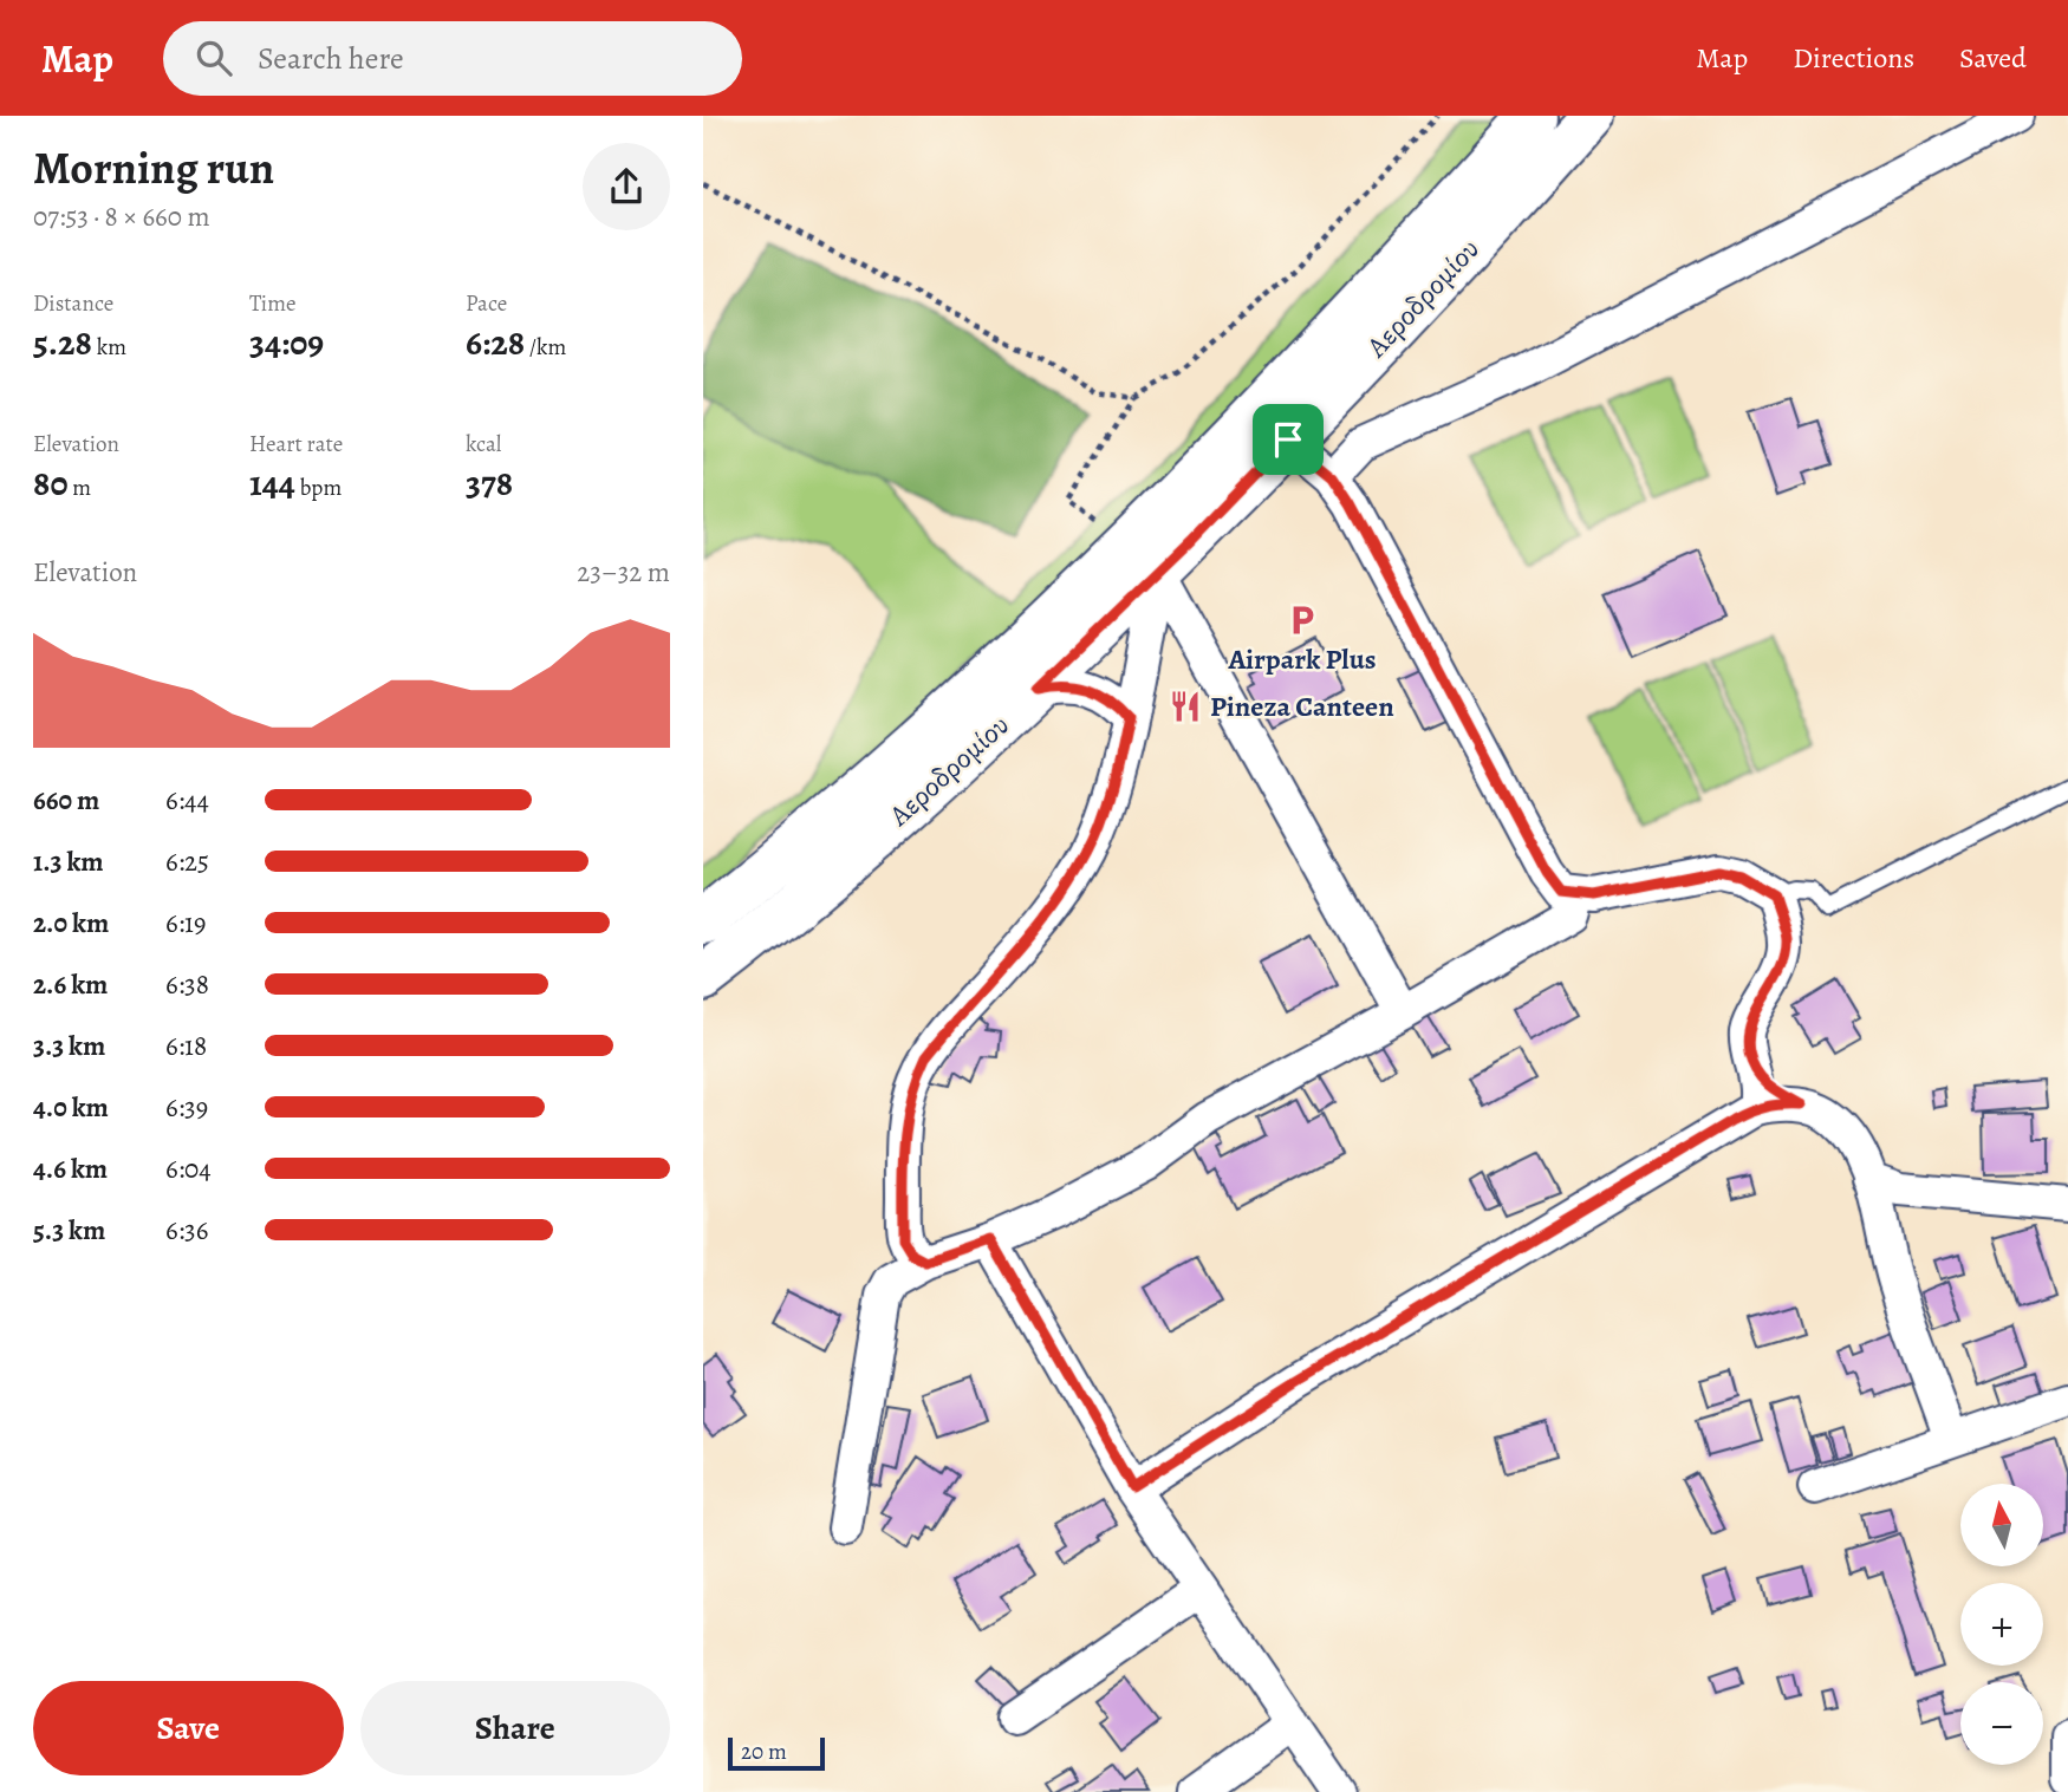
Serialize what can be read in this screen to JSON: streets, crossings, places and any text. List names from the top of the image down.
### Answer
{
  "streets": {
    "main road": ["Αεροδρομίου"]
  },
  "places": {
    "parking": ["Airpark Plus"],
    "restaurant": ["Pineza Canteen"]
  },
  "scale_bar": "20 m",
  "north": "top",
  "page": {
    "header": "Map",
    "search": "Search here",
    "nav": ["Map", "Directions", "Saved"],
    "heading": ["Morning run", "07:53 · 8 × 660 m"],
    "stats": [
      ["Distance", "5.28 km"],
      ["Time", "34:09"],
      ["Pace", "6:28 /km"],
      ["Elevation", "80 m"],
      ["Heart rate", "144 bpm"],
      ["kcal", "378"]
    ],
    "chart": ["Elevation", "23–32 m"],
    "list": [
      {
        "name": "660 m",
        "note": "6:44"
      },
      {
        "name": "1.3 km",
        "note": "6:25"
      },
      {
        "name": "2.0 km",
        "note": "6:19"
      },
      {
        "name": "2.6 km",
        "note": "6:38"
      },
      {
        "name": "3.3 km",
        "note": "6:18"
      },
      {
        "name": "4.0 km",
        "note": "6:39"
      },
      {
        "name": "4.6 km",
        "note": "6:04"
      },
      {
        "name": "5.3 km",
        "note": "6:36"
      }
    ],
    "map_buttons": ["+", "−"],
    "buttons": ["Save", "Share"],
    "scale": "20 m"
  }
}
